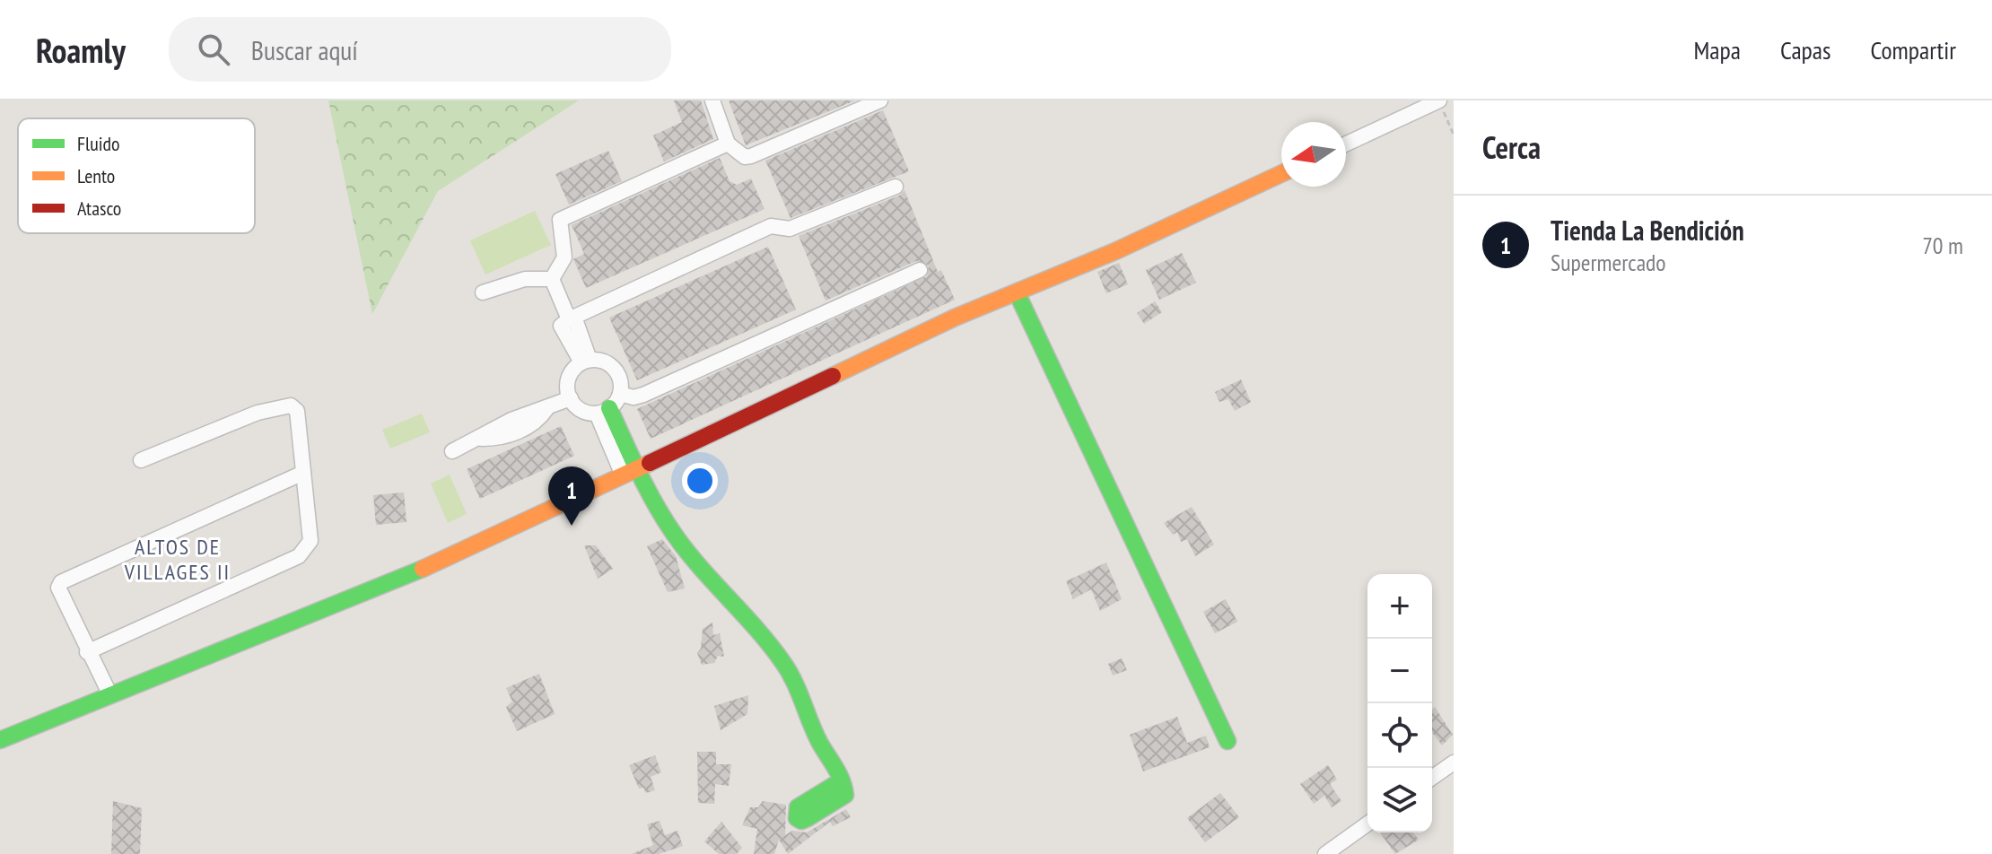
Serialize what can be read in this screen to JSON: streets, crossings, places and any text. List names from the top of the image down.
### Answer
{
  "districts": ["ALTOS DE VILLAGES II"],
  "legend": ["Fluido", "Lento", "Atasco"],
  "north": "left",
  "page": {
    "header": "Roamly",
    "search": "Buscar aquí",
    "nav": ["Mapa", "Capas", "Compartir"],
    "heading": "Cerca",
    "list": [
      {
        "mark": "1",
        "name": "Tienda La Bendición",
        "note": "Supermercado",
        "value": "70 m"
      }
    ],
    "pins": "1",
    "map_buttons": ["+", "−"]
  }
}
